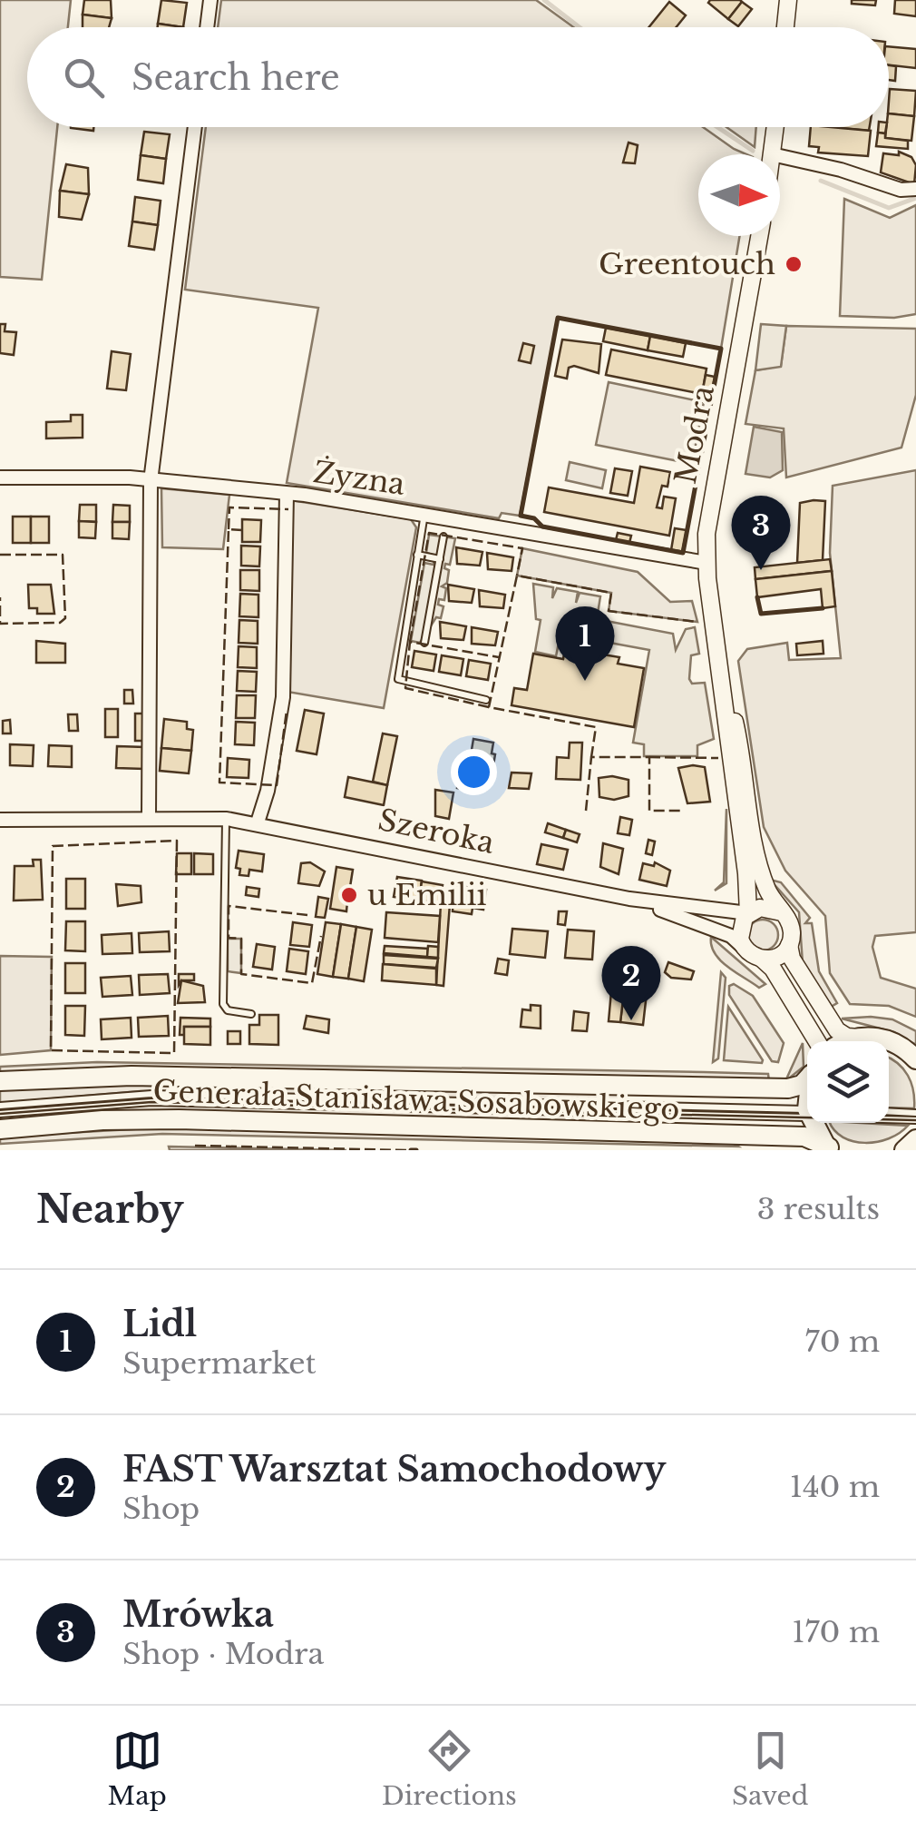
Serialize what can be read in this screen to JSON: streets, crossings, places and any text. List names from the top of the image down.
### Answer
{
  "streets": {
    "main road": ["Generała Stanisława Sosabowskiego"],
    "street": ["Modra", "Żyzna", "Szeroka"]
  },
  "crossings": [
    ["Modra", "Żyzna"],
    ["Modra", "Szeroka"]
  ],
  "places": ["Greentouch", "u Emilii"],
  "north": "right",
  "page": {
    "search": "Search here",
    "pins": ["3", "1", "2"],
    "heading": ["Nearby", "3 results"],
    "list": [
      {
        "mark": "1",
        "name": "Lidl",
        "note": "Supermarket",
        "value": "70 m"
      },
      {
        "mark": "2",
        "name": "FAST Warsztat Samochodowy",
        "note": "Shop",
        "value": "140 m"
      },
      {
        "mark": "3",
        "name": "Mrówka",
        "note": "Shop · Modra",
        "value": "170 m"
      }
    ],
    "nav": ["Map", "Directions", "Saved"]
  }
}
